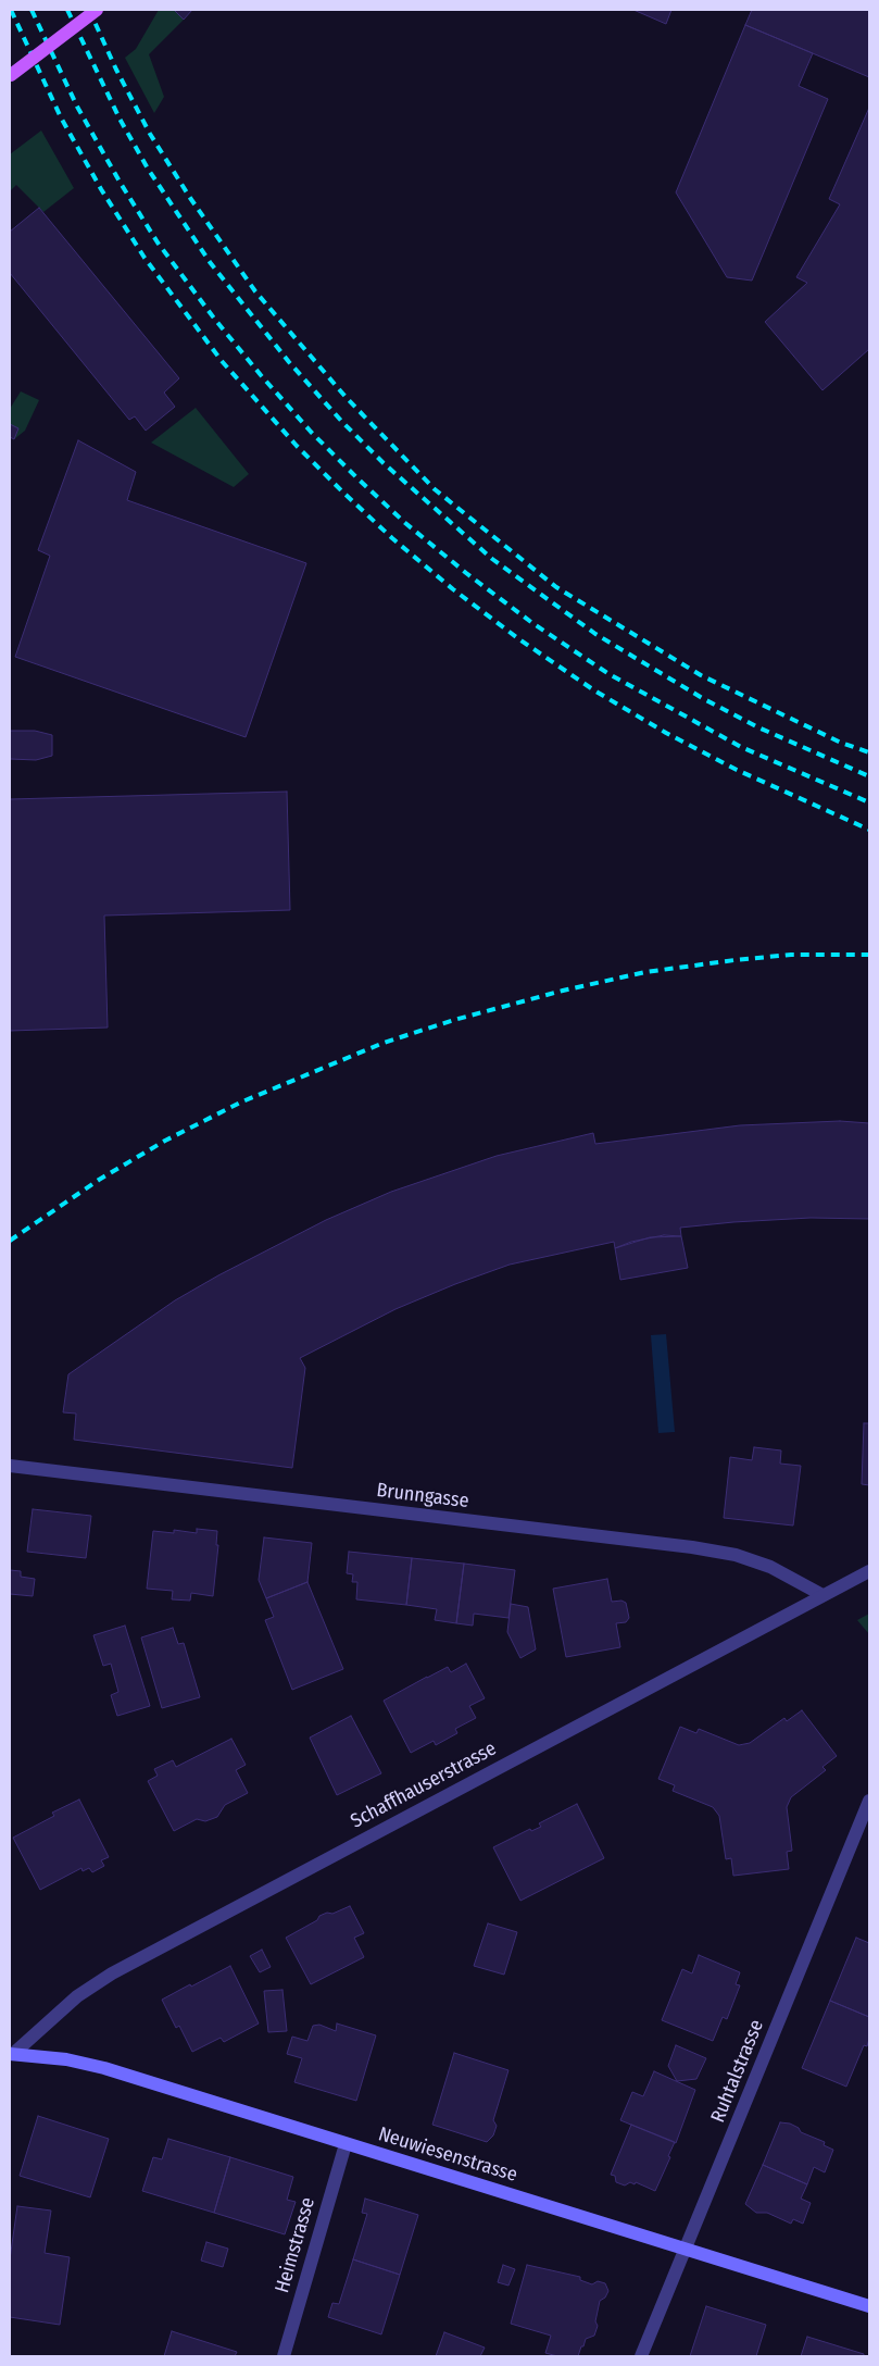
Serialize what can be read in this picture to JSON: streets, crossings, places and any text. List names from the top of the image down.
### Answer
{
  "streets": {
    "main road": ["Neuwiesenstrasse"],
    "street": [
      "Brunngasse",
      "Schaffhauserstrasse",
      "Ruhtalstrasse",
      "Heimstrasse"
    ]
  },
  "crossings": [
    ["Brunngasse", "Schaffhauserstrasse"],
    ["Schaffhauserstrasse", "Neuwiesenstrasse"],
    ["Ruhtalstrasse", "Neuwiesenstrasse"],
    ["Neuwiesenstrasse", "Heimstrasse"]
  ]
}
